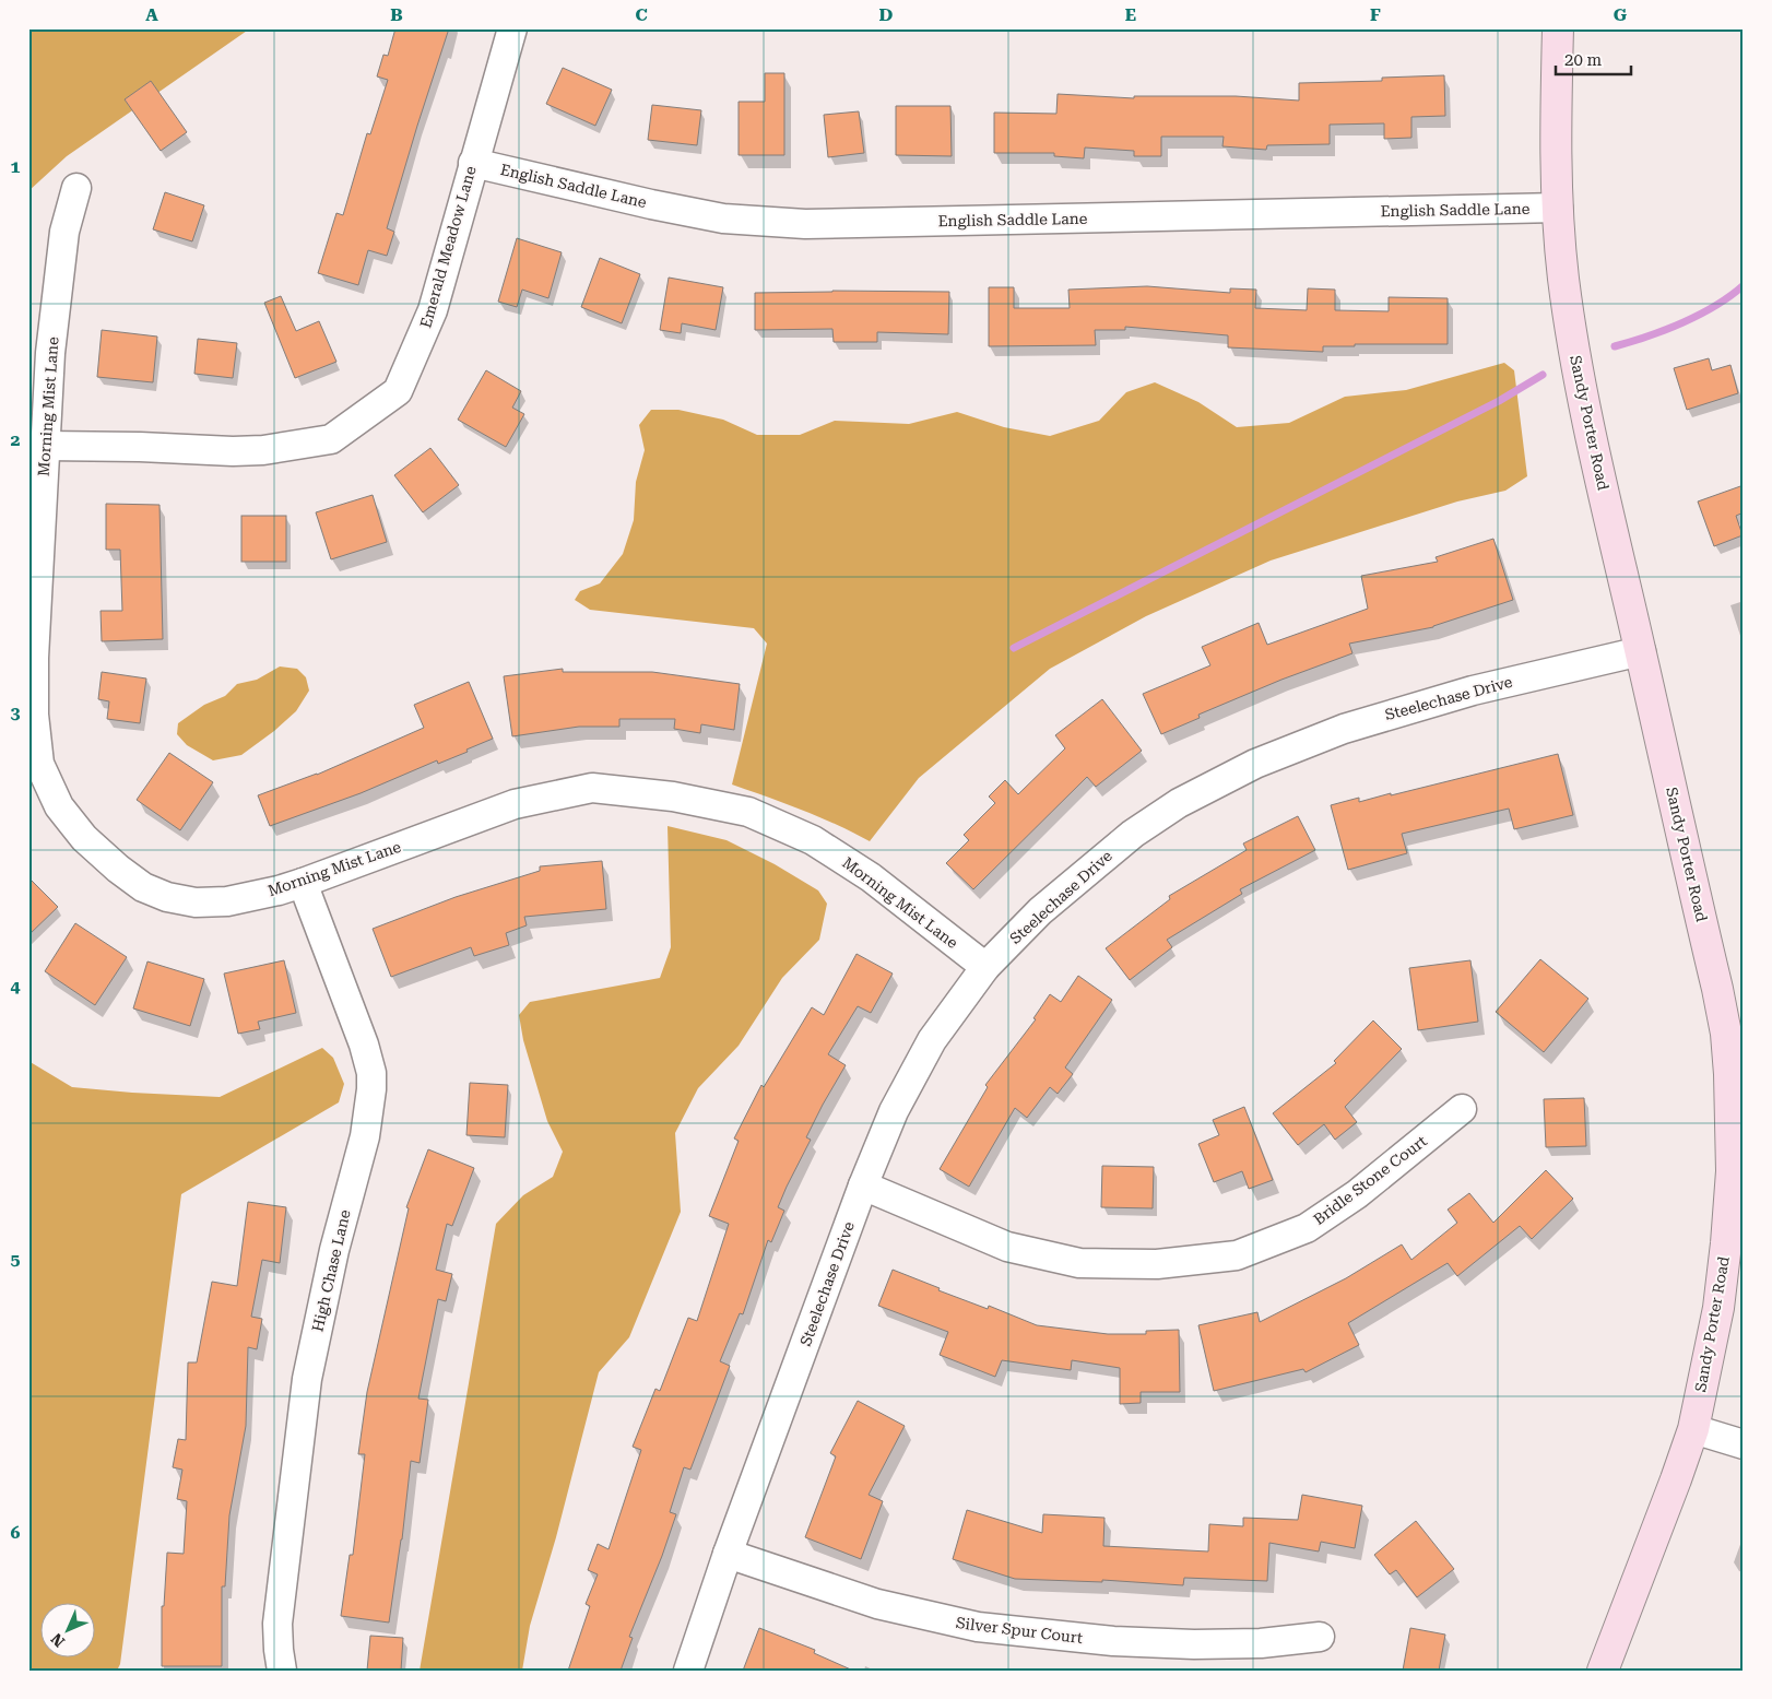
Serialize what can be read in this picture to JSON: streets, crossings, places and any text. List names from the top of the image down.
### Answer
{
  "streets": {
    "street": [
      "English Saddle Lane",
      "Emerald Meadow Lane",
      "Morning Mist Lane",
      "Sandy Porter Road",
      "Steelechase Drive",
      "Bridle Stone Court",
      "High Chase Lane",
      "Silver Spur Court"
    ]
  },
  "crossings": [
    ["English Saddle Lane", "Emerald Meadow Lane"],
    ["English Saddle Lane", "Sandy Porter Road"],
    ["Emerald Meadow Lane", "Morning Mist Lane"],
    ["Morning Mist Lane", "Steelechase Drive"],
    ["Morning Mist Lane", "High Chase Lane"],
    ["Sandy Porter Road", "Steelechase Drive"],
    ["Steelechase Drive", "Bridle Stone Court"],
    ["Steelechase Drive", "Silver Spur Court"]
  ],
  "scale_bar": "20 m",
  "north": "bottom left",
  "grid": {
    "columns": [
      "A",
      "B",
      "C",
      "D",
      "E",
      "F",
      "G"
    ],
    "rows": [
      "1",
      "2",
      "3",
      "4",
      "5",
      "6"
    ]
  }
}
